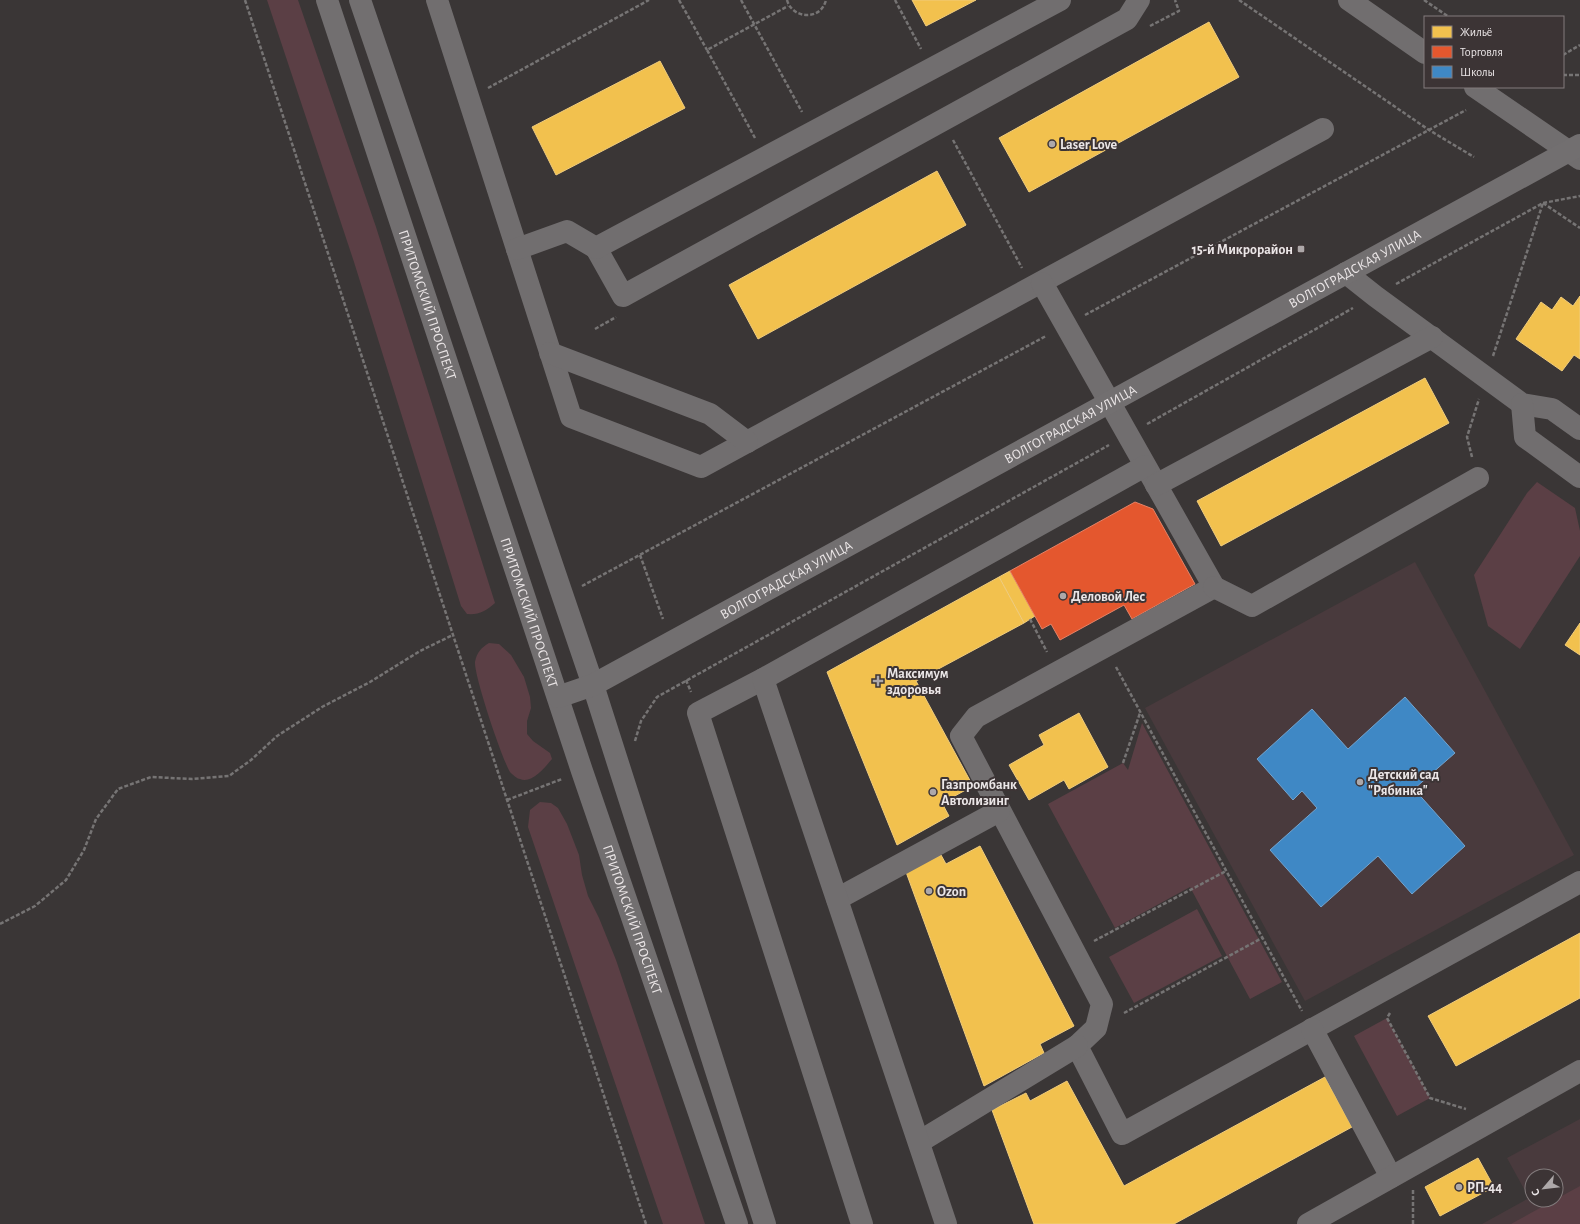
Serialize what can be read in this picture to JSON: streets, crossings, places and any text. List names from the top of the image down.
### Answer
{
  "streets": {
    "main road": ["ВОЛГОГРАДСКАЯ УЛИЦА", "ПРИТОМСКИЙ ПРОСПЕКТ"]
  },
  "crossings": [
    ["ВОЛГОГРАДСКАЯ УЛИЦА", "ПРИТОМСКИЙ ПРОСПЕКТ"]
  ],
  "places": {
    "other": [
      "Laser Love",
      "Деловой Лес",
      "Детский сад \"Рябинка\"",
      "Газпромбанк Автолизинг",
      "Ozon",
      "РП-44"
    ],
    "transit": ["15-й Микрорайон"],
    "health": ["Максимум здоровья"]
  },
  "legend": ["Жильё", "Торговля", "Школы"],
  "north": "bottom left"
}
